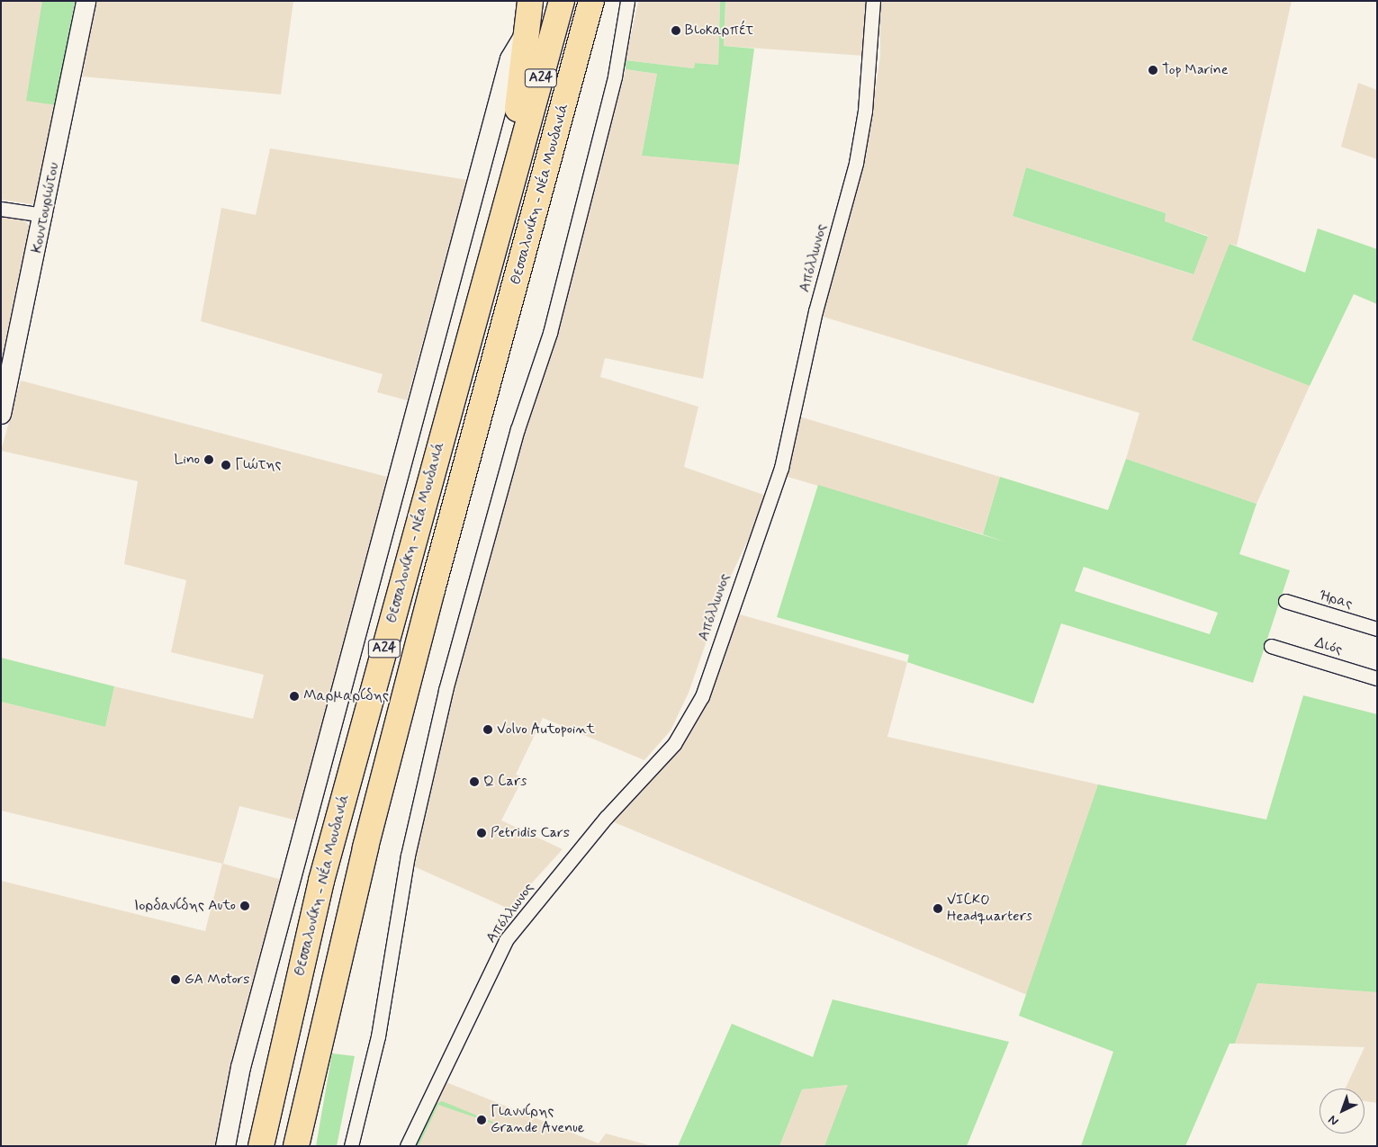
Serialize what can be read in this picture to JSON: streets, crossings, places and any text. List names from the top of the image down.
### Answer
{
  "streets": {
    "highway": ["Α24", "Θεσσαλονίκη - Νέα Μουδανιά"],
    "street": [
      "Κουντουριώτου",
      "Απόλλωνος",
      "Ήρας",
      "Διός"
    ]
  },
  "places": [
    "Βιοκαρπέτ",
    "Top Marine",
    "Lino",
    "Γιώτης",
    "Μαρμαρίδης",
    "Volvo Autopoint",
    "Q Cars",
    "Petridis Cars",
    "Ιορδανίδης Auto",
    "VICKO Headquarters",
    "GA Motors",
    "Γιαννίρης Grande Avenue"
  ],
  "north": "bottom left"
}
